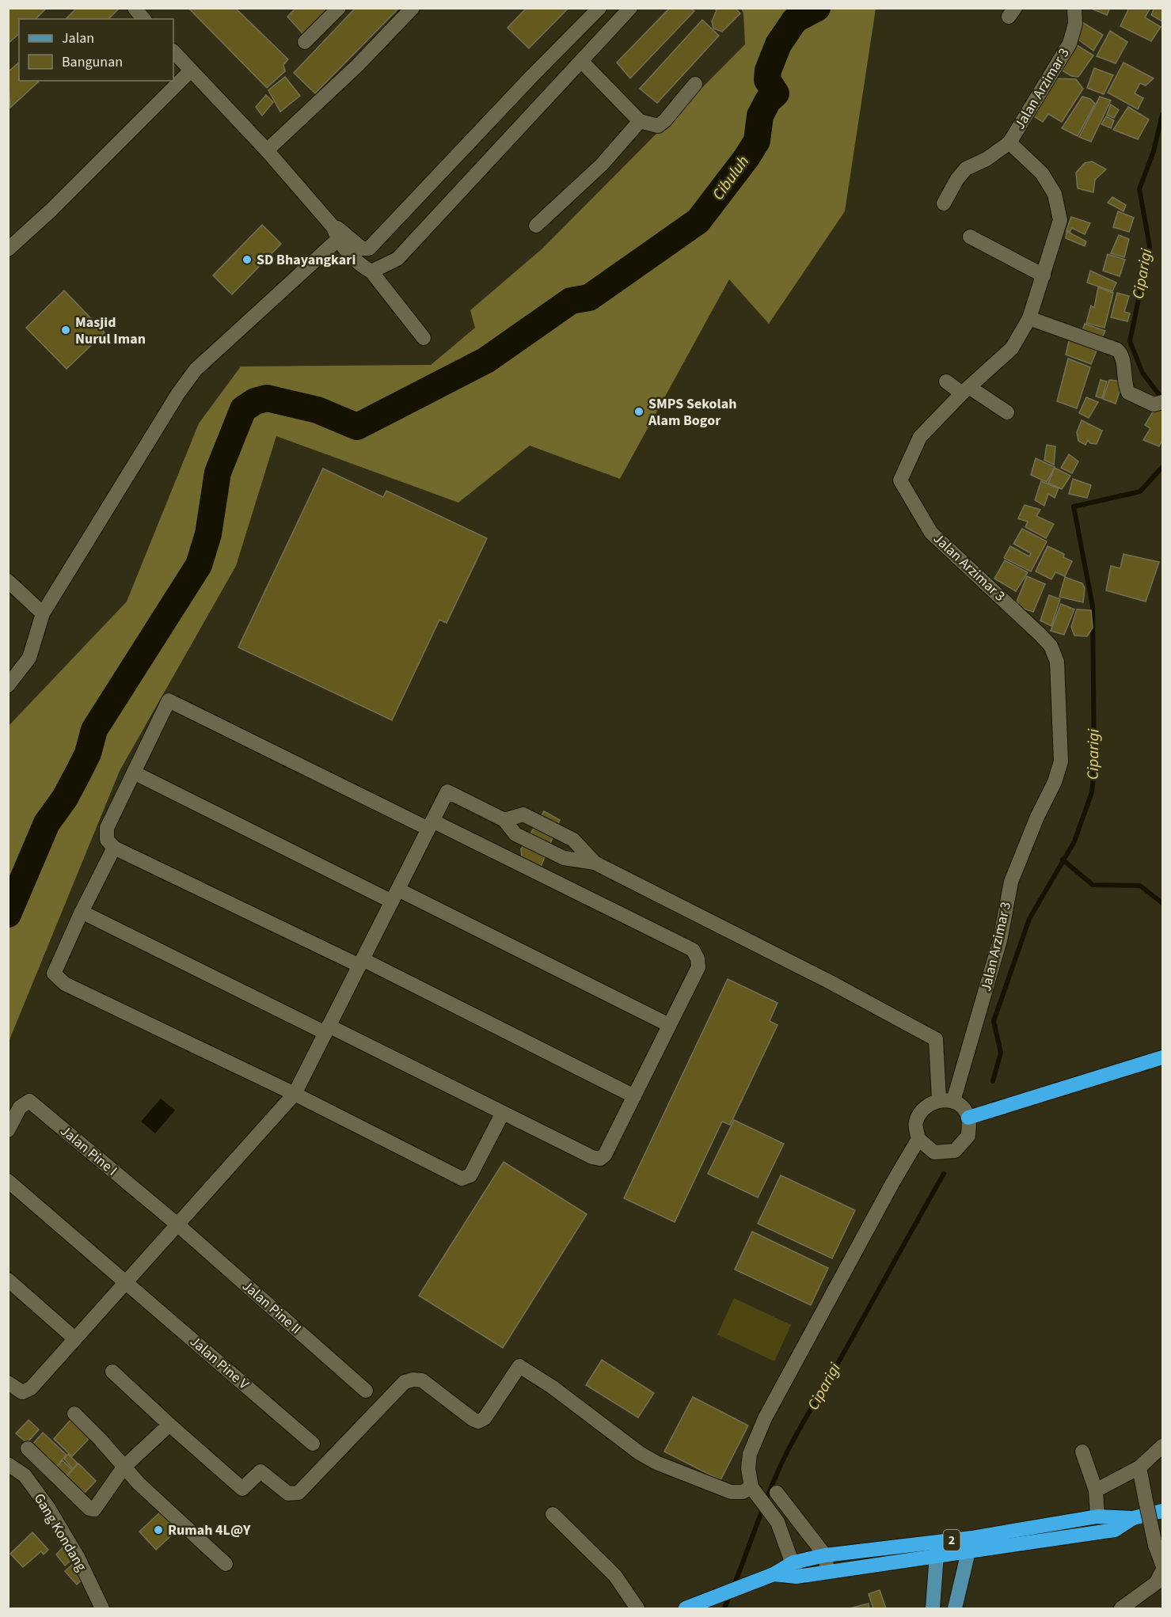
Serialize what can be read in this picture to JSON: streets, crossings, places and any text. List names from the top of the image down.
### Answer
{
  "streets": {
    "highway": ["2"],
    "street": [
      "Jalan Arzimar 3",
      "Jalan Pine I",
      "Jalan Pine II",
      "Jalan Pine V",
      "Gang Kondang"
    ]
  },
  "crossings": [
    ["Jalan Pine I", "Jalan Pine II"]
  ],
  "water": ["Cibuluh", "Ciparigi"],
  "places": [
    "SD Bhayangkari",
    "Masjid Nurul Iman",
    "SMPS Sekolah Alam Bogor",
    "Rumah 4L@Y"
  ],
  "legend": ["Jalan", "Bangunan"]
}
